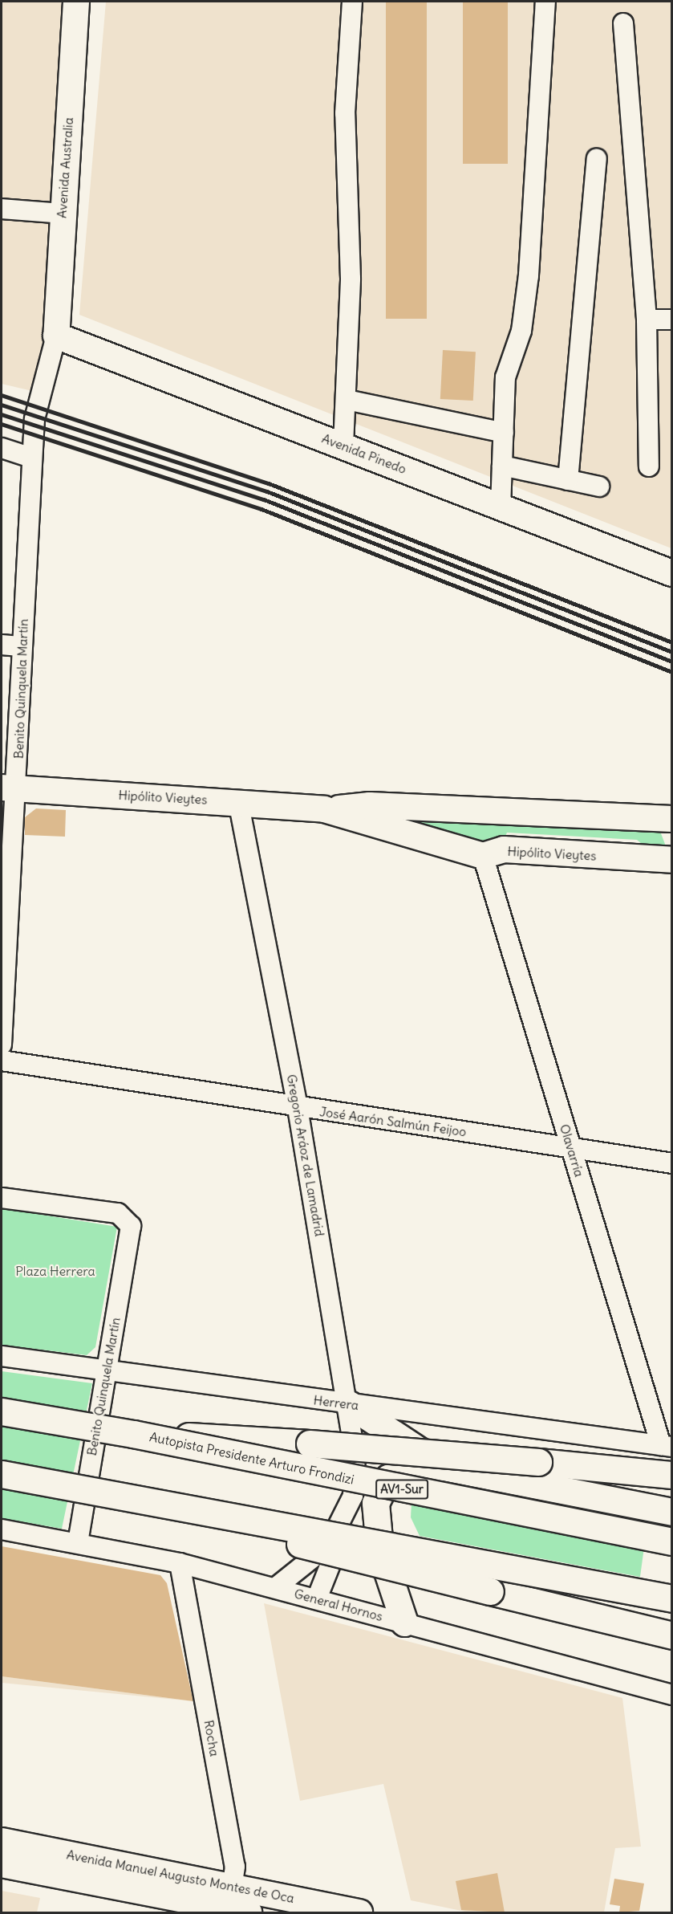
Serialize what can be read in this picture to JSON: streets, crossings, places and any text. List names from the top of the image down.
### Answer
{
  "streets": {
    "highway": ["Autopista Presidente Arturo Frondizi", "AV1-Sur"],
    "main road": [
      "Avenida Australia",
      "Avenida Pinedo",
      "Hipólito Vieytes",
      "Avenida Manuel Augusto Montes de Oca"
    ],
    "street": [
      "Benito Quinquela Martín",
      "José Aarón Salmún Feijoo",
      "Olavarría",
      "Gregorio Aráoz de Lamadrid",
      "Herrera",
      "General Hornos",
      "Rocha"
    ]
  },
  "crossings": [
    ["Avenida Australia", "Avenida Pinedo"],
    ["Avenida Australia", "Benito Quinquela Martín"],
    ["Avenida Pinedo", "Benito Quinquela Martín"],
    ["Benito Quinquela Martín", "Hipólito Vieytes"],
    ["Benito Quinquela Martín", "Herrera"],
    ["Benito Quinquela Martín", "General Hornos"],
    ["Hipólito Vieytes", "Olavarría"],
    ["Hipólito Vieytes", "Gregorio Aráoz de Lamadrid"],
    ["José Aarón Salmún Feijoo", "Olavarría"],
    ["José Aarón Salmún Feijoo", "Gregorio Aráoz de Lamadrid"],
    ["Olavarría", "Herrera"],
    ["Gregorio Aráoz de Lamadrid", "Herrera"],
    ["Gregorio Aráoz de Lamadrid", "General Hornos"],
    ["General Hornos", "Rocha"],
    ["Rocha", "Avenida Manuel Augusto Montes de Oca"]
  ],
  "parks": ["Plaza Herrera"]
}
